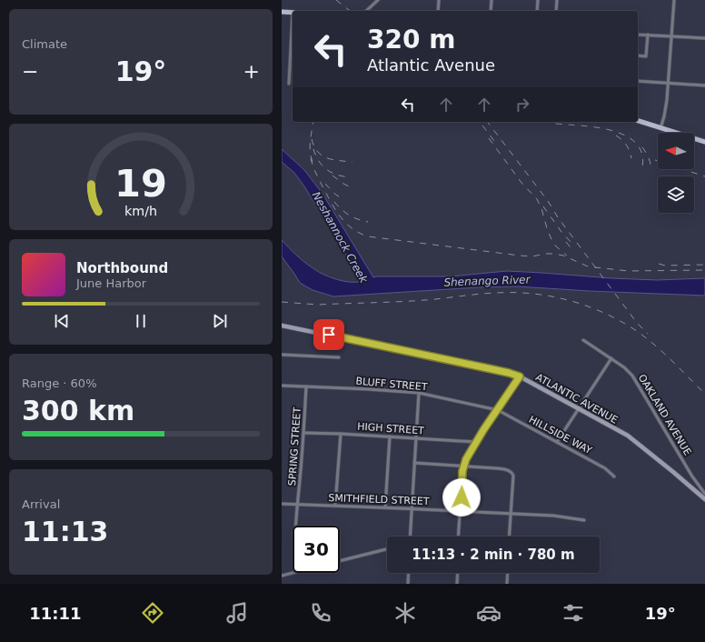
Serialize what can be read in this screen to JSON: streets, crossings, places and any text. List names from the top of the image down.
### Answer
{
  "streets": {
    "street": [
      "BLUFF STREET",
      "ATLANTIC AVENUE",
      "OAKLAND AVENUE",
      "HIGH STREET",
      "HILLSIDE WAY",
      "SPRING STREET",
      "SMITHFIELD STREET"
    ]
  },
  "crossings": [
    ["BLUFF STREET", "HILLSIDE WAY"],
    ["BLUFF STREET", "SPRING STREET"],
    ["HIGH STREET", "SPRING STREET"],
    ["SPRING STREET", "SMITHFIELD STREET"]
  ],
  "water": ["Neshannock Creek", "Shenango River"],
  "north": "left",
  "page": {
    "tile": [
      "Climate",
      ["Range · 60%", "300 km"],
      ["Arrival", "11:13"]
    ],
    "turn": ["320 m", "Atlantic Avenue"],
    "heat": ["−", "19°", "+"],
    "song": ["Northbound", "June Harbor"],
    "limit": "30",
    "trip": "11:13 · 2 min · 780 m",
    "tabs": ["11:11", "19°"],
    "gauge": ["19", "km/h"]
  }
}
